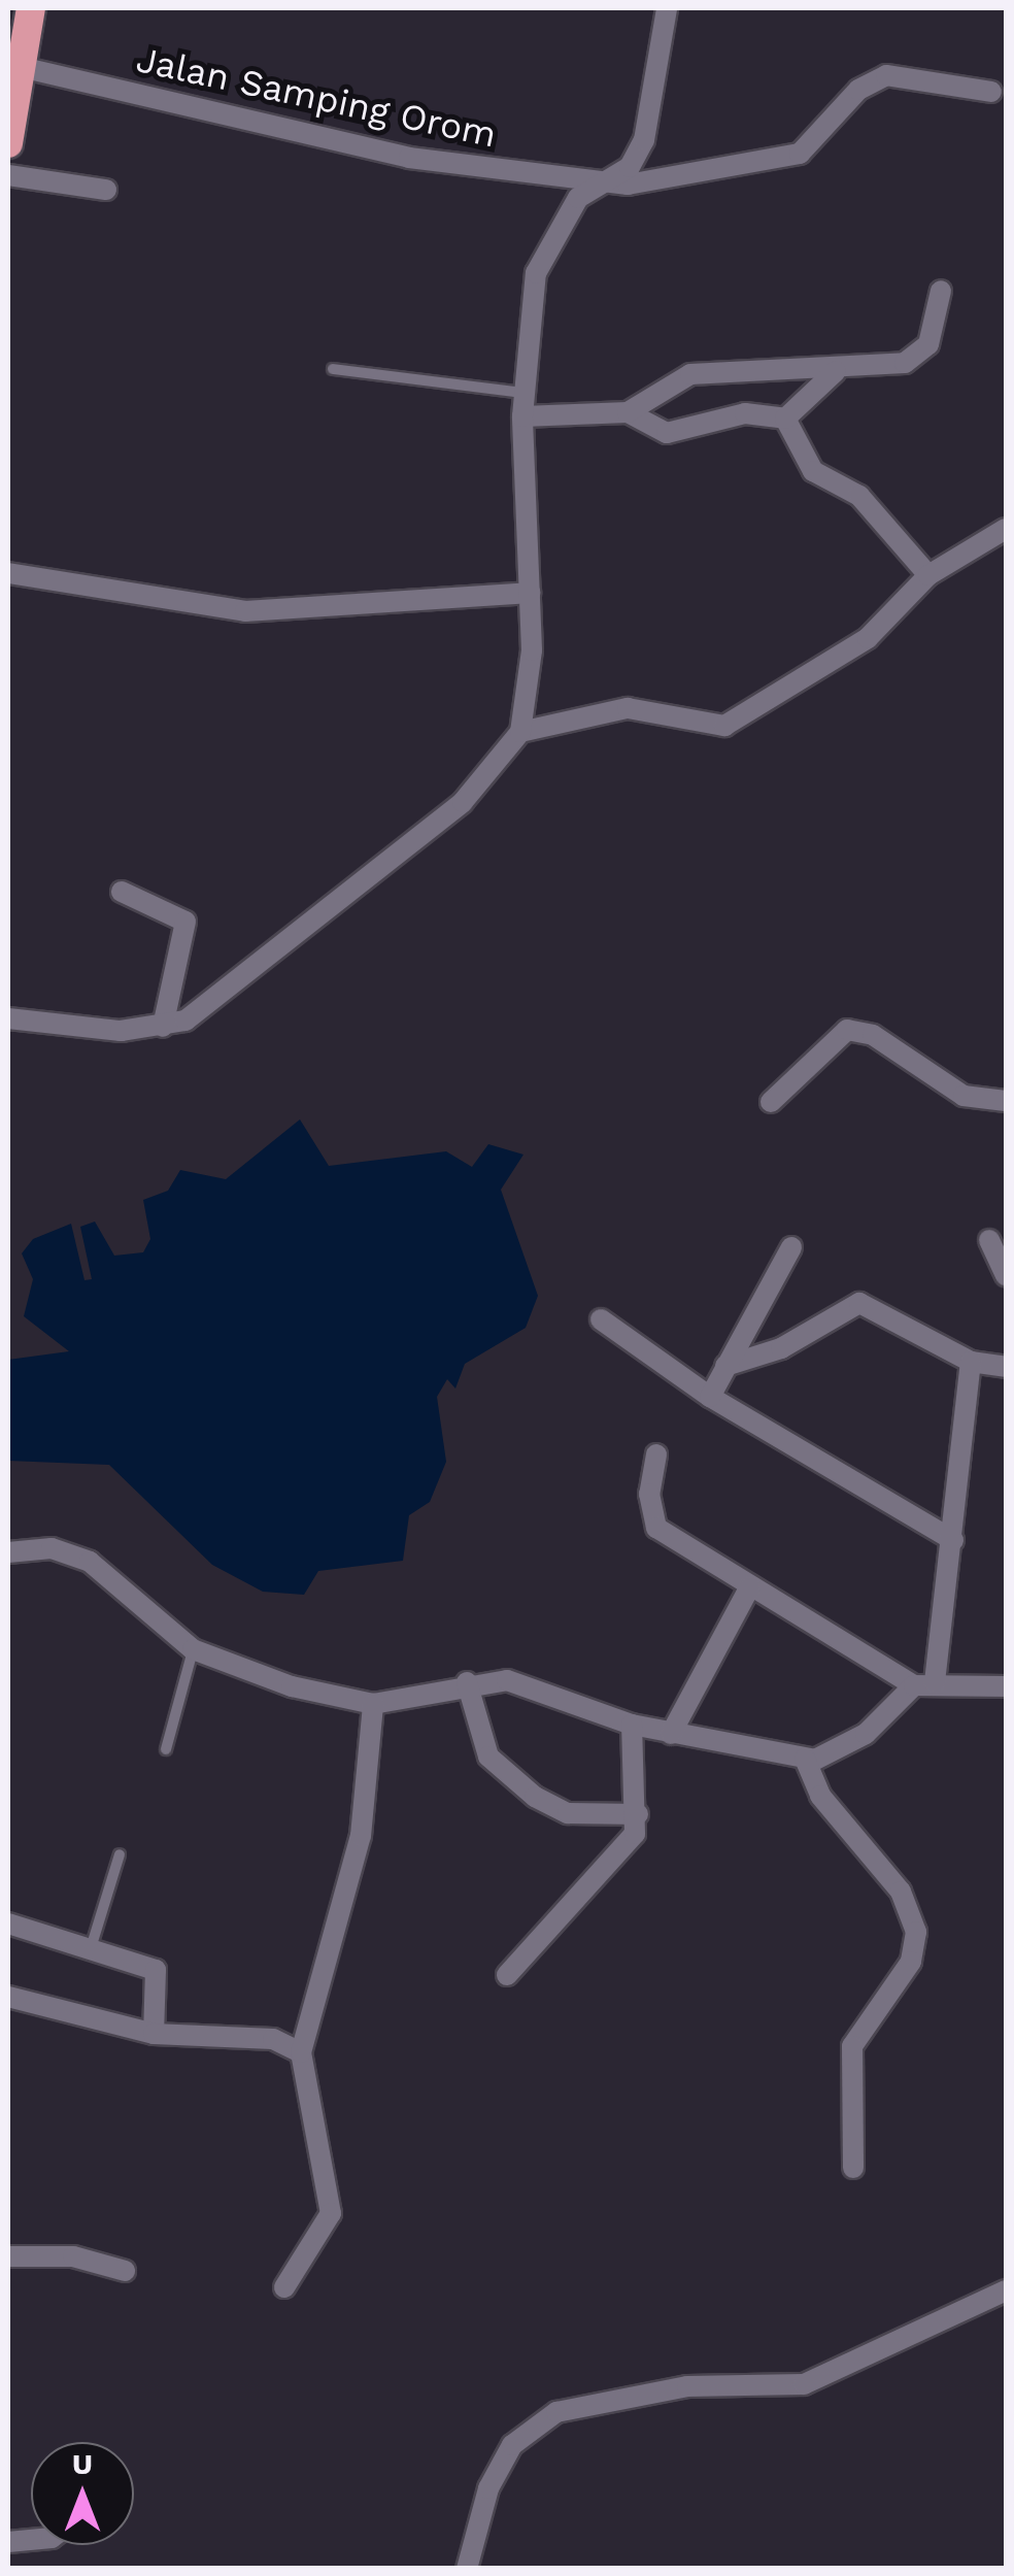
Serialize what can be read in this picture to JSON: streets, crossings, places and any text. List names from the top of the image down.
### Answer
{
  "streets": {
    "street": ["Jalan Samping Orom"]
  },
  "north": "top"
}
